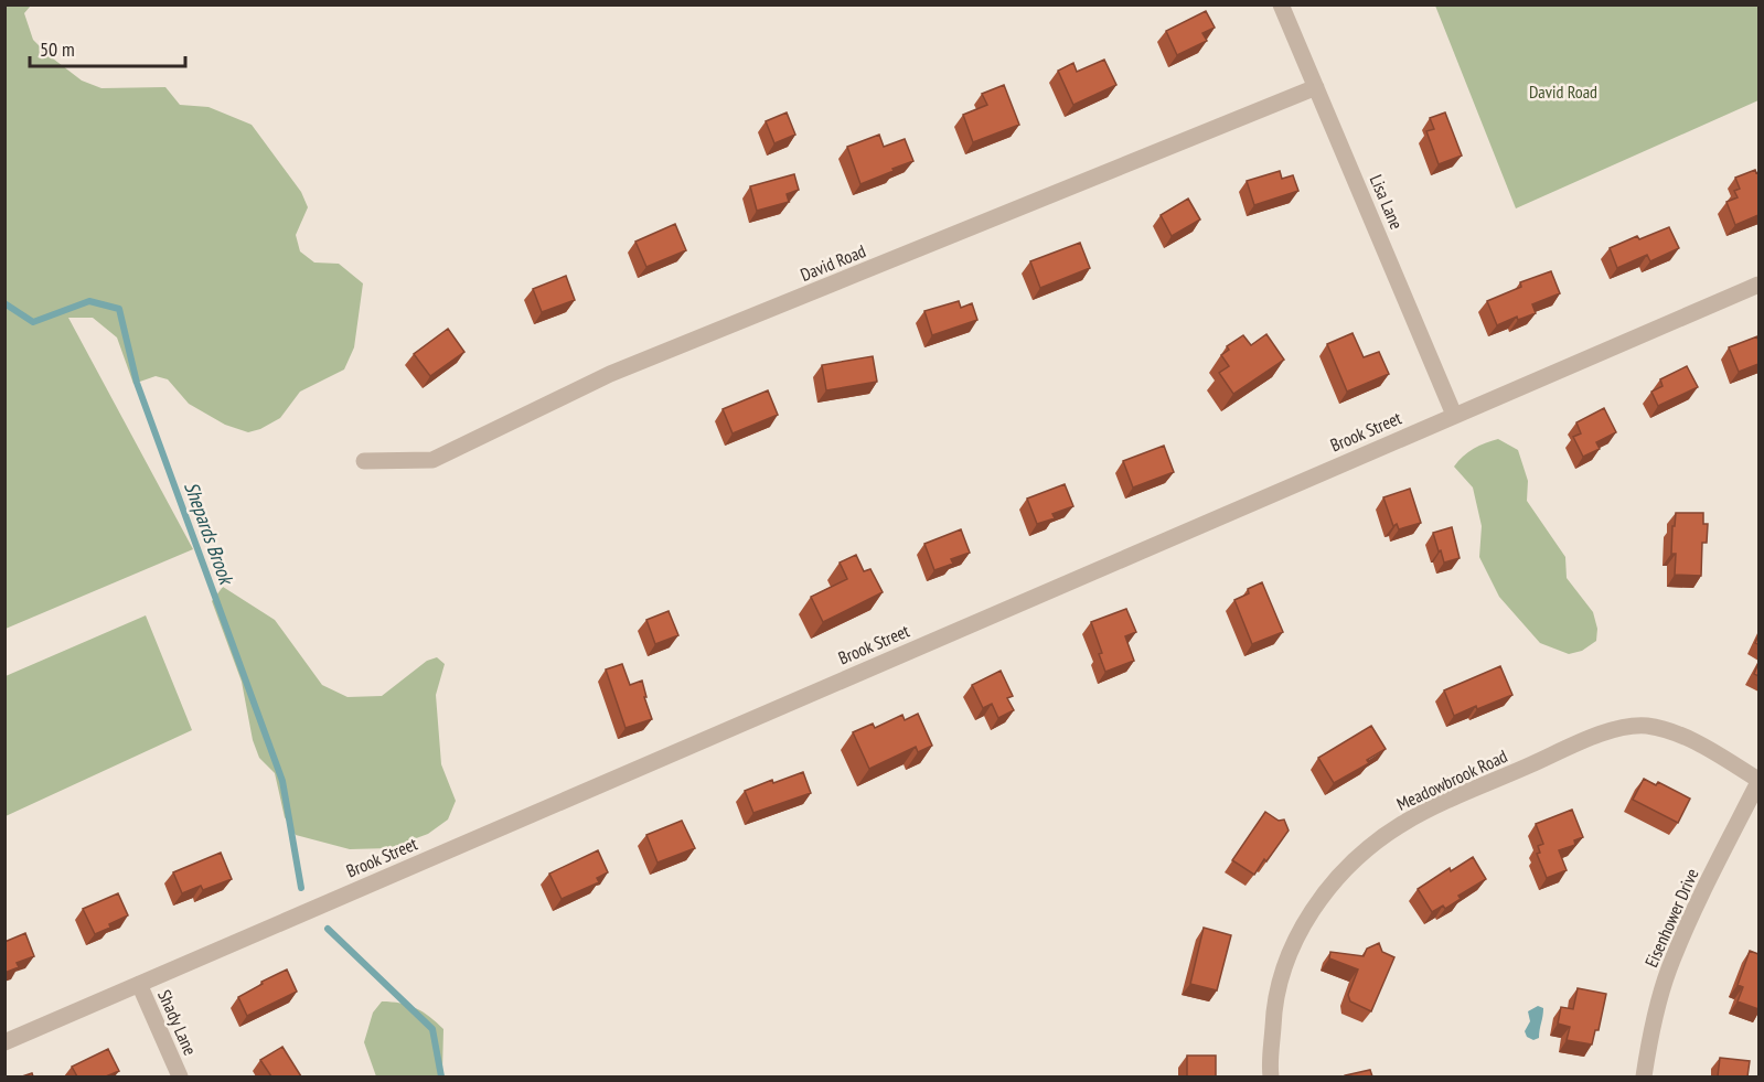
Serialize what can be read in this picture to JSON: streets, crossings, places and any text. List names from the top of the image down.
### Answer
{
  "streets": {
    "street": [
      "Lisa Lane",
      "David Road",
      "Brook Street",
      "Meadowbrook Road",
      "Eisenhower Drive",
      "Shady Lane"
    ]
  },
  "crossings": [
    ["Lisa Lane", "David Road"],
    ["Lisa Lane", "Brook Street"],
    ["Brook Street", "Shady Lane"],
    ["Meadowbrook Road", "Eisenhower Drive"]
  ],
  "water": ["Shepards Brook"],
  "parks": ["David Road"],
  "scale_bar": "50 m"
}
